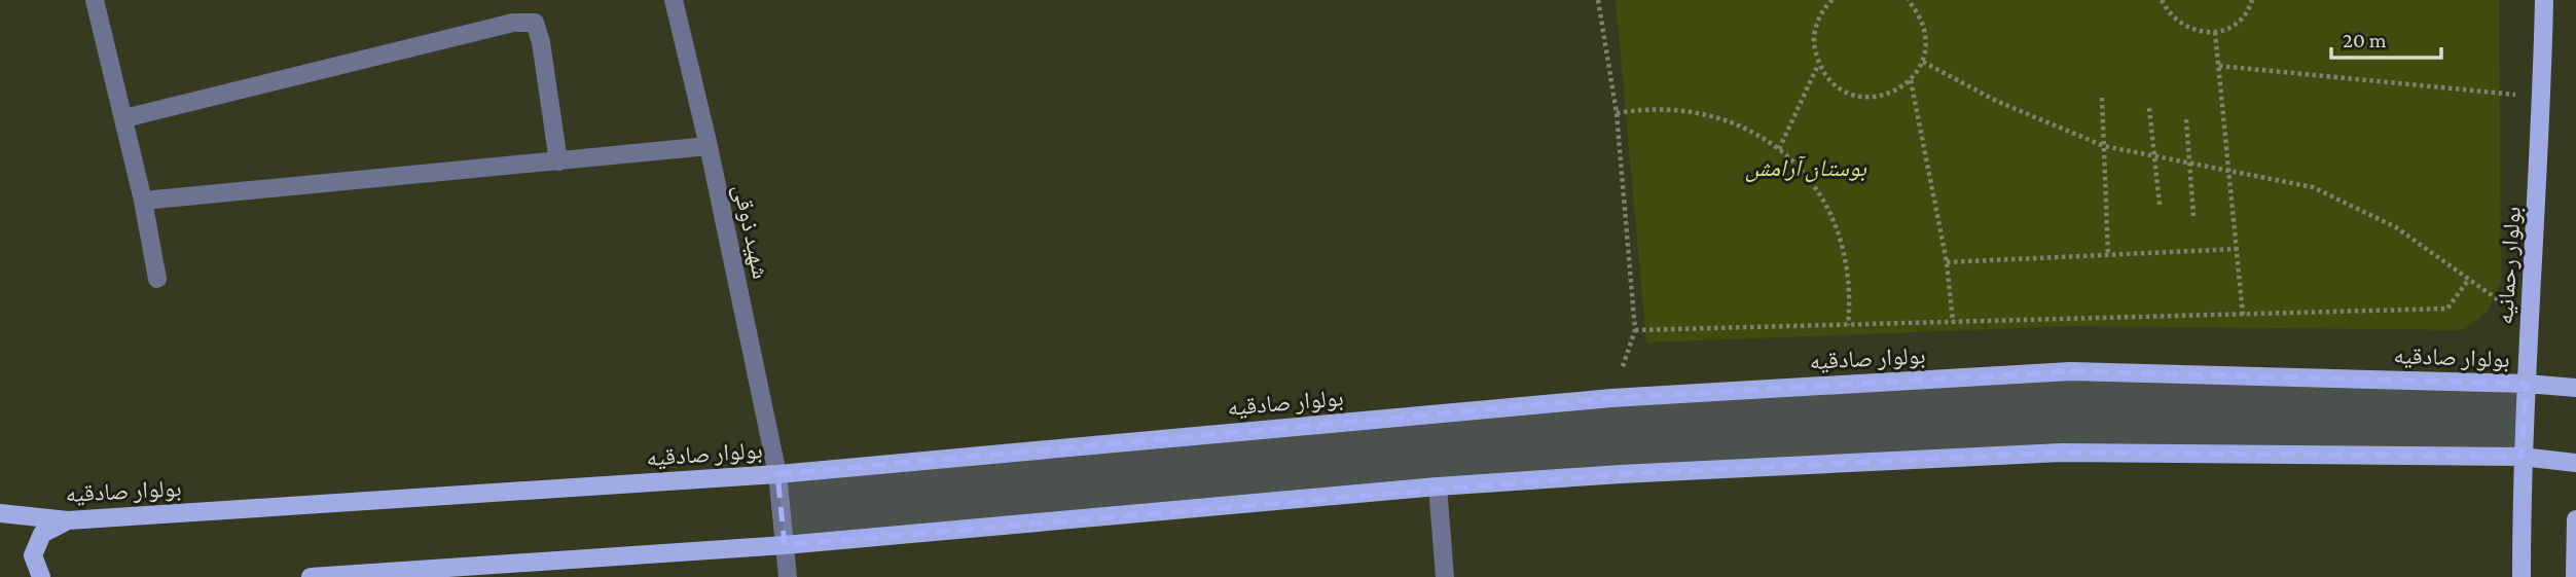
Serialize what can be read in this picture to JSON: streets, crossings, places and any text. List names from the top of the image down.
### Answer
{
  "streets": {
    "main road": ["بولوار رحمانیه", "بولوار صادقیه"],
    "street": ["شهید ذوقی"]
  },
  "crossings": [
    ["شهید ذوقی", "بولوار صادقیه"],
    ["بولوار رحمانیه", "بولوار صادقیه"]
  ],
  "parks": ["بوستان آرامش"],
  "scale_bar": "20 m"
}
